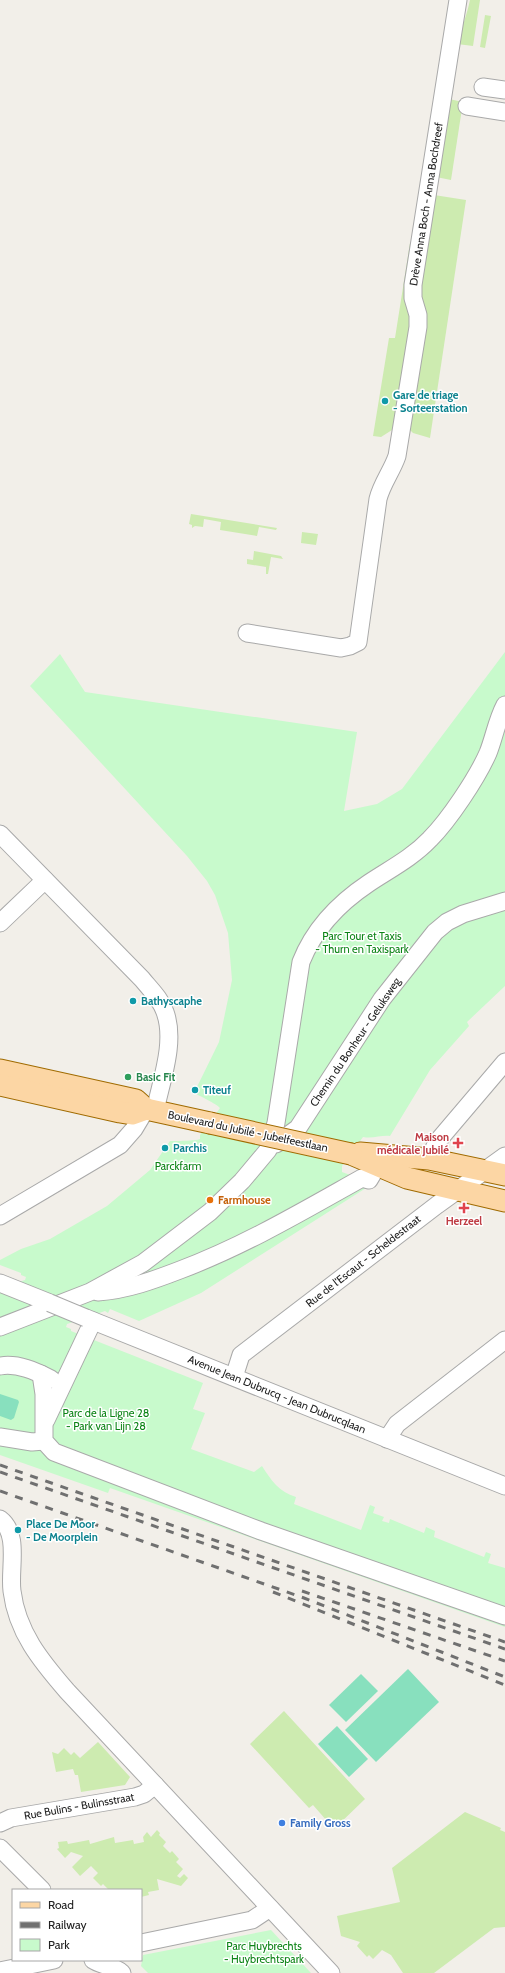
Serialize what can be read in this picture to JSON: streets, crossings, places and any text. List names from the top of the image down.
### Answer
{
  "streets": {
    "main road": ["Boulevard du Jubilé - Jubelfeestlaan"],
    "street": [
      "Drève Anna Boch - Anna Bochdreef",
      "Chemin du Bonheur - Geluksweg",
      "Rue de l'Escaut - Scheldestraat",
      "Avenue Jean Dubrucq - Jean Dubrucqlaan",
      "Rue Bulins - Bulinsstraat"
    ]
  },
  "crossings": [
    ["Boulevard du Jubilé - Jubelfeestlaan", "Rue de l'Escaut - Scheldestraat"],
    ["Rue de l'Escaut - Scheldestraat", "Avenue Jean Dubrucq - Jean Dubrucqlaan"]
  ],
  "parks": [
    "Parc Tour et Taxis - Thurn en Taxispark",
    "Parckfarm",
    "Parc de la Ligne 28 - Park van Lijn 28",
    "Parc Huybrechts - Huybrechtspark"
  ],
  "places": {
    "other": [
      "Gare de triage - Sorteerstation",
      "Bathyscaphe",
      "Basic Fit",
      "Titeuf",
      "Parchis",
      "Farmhouse",
      "Place De Moor - De Moorplein",
      "Family Gross"
    ],
    "health": ["Maison médicale Jubilé", "Herzeel"]
  },
  "legend": ["Road", "Railway", "Park"]
}
